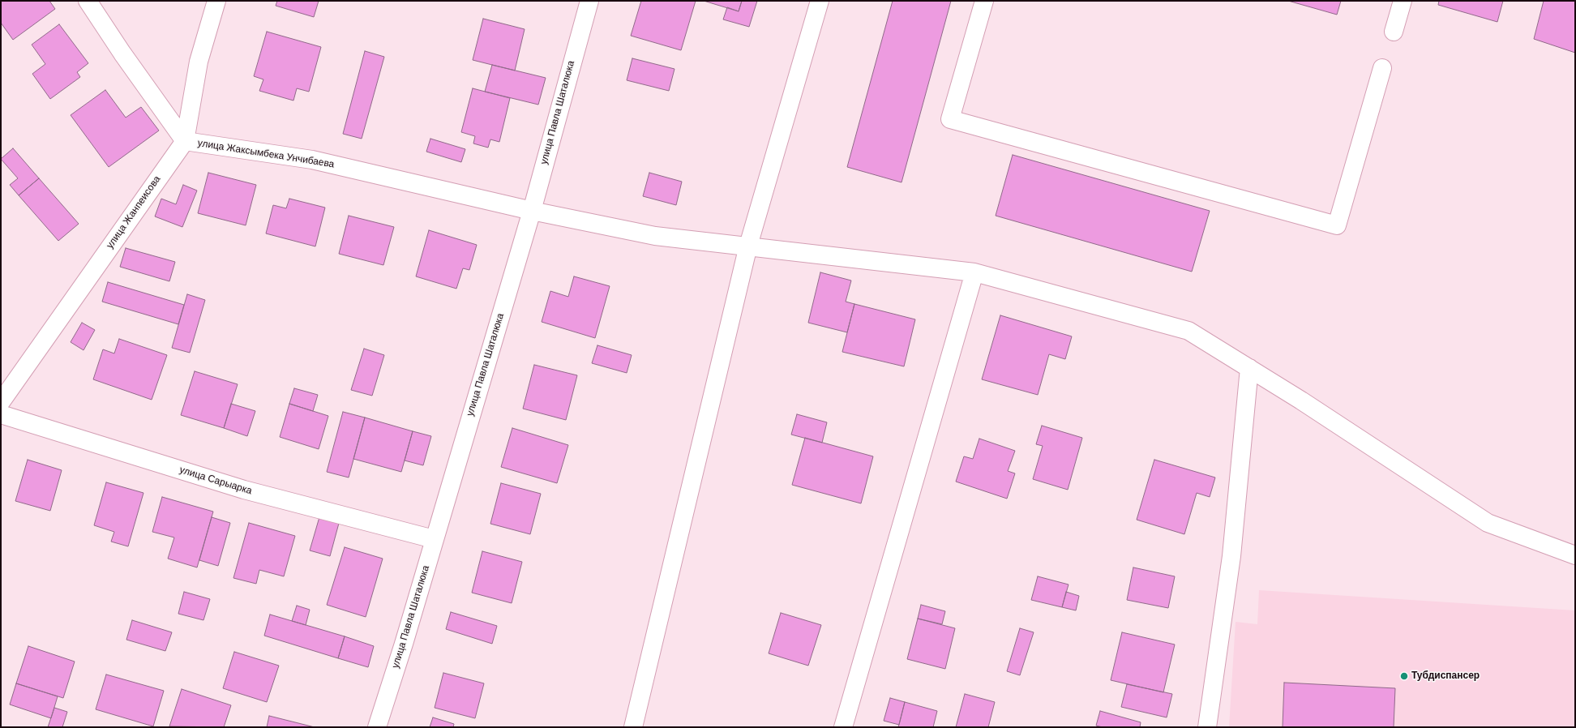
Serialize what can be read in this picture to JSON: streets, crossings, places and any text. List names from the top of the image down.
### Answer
{
  "streets": {
    "street": [
      "улица Павла Шаталюка",
      "улица Жаксымбека Унчибаева",
      "улица Жанпеисова",
      "улица Сарыарка"
    ]
  },
  "crossings": [
    ["улица Павла Шаталюка", "улица Жаксымбека Унчибаева"],
    ["улица Павла Шаталюка", "улица Сарыарка"],
    ["улица Жаксымбека Унчибаева", "улица Жанпеисова"]
  ],
  "places": ["Тубдиспансер"]
}
